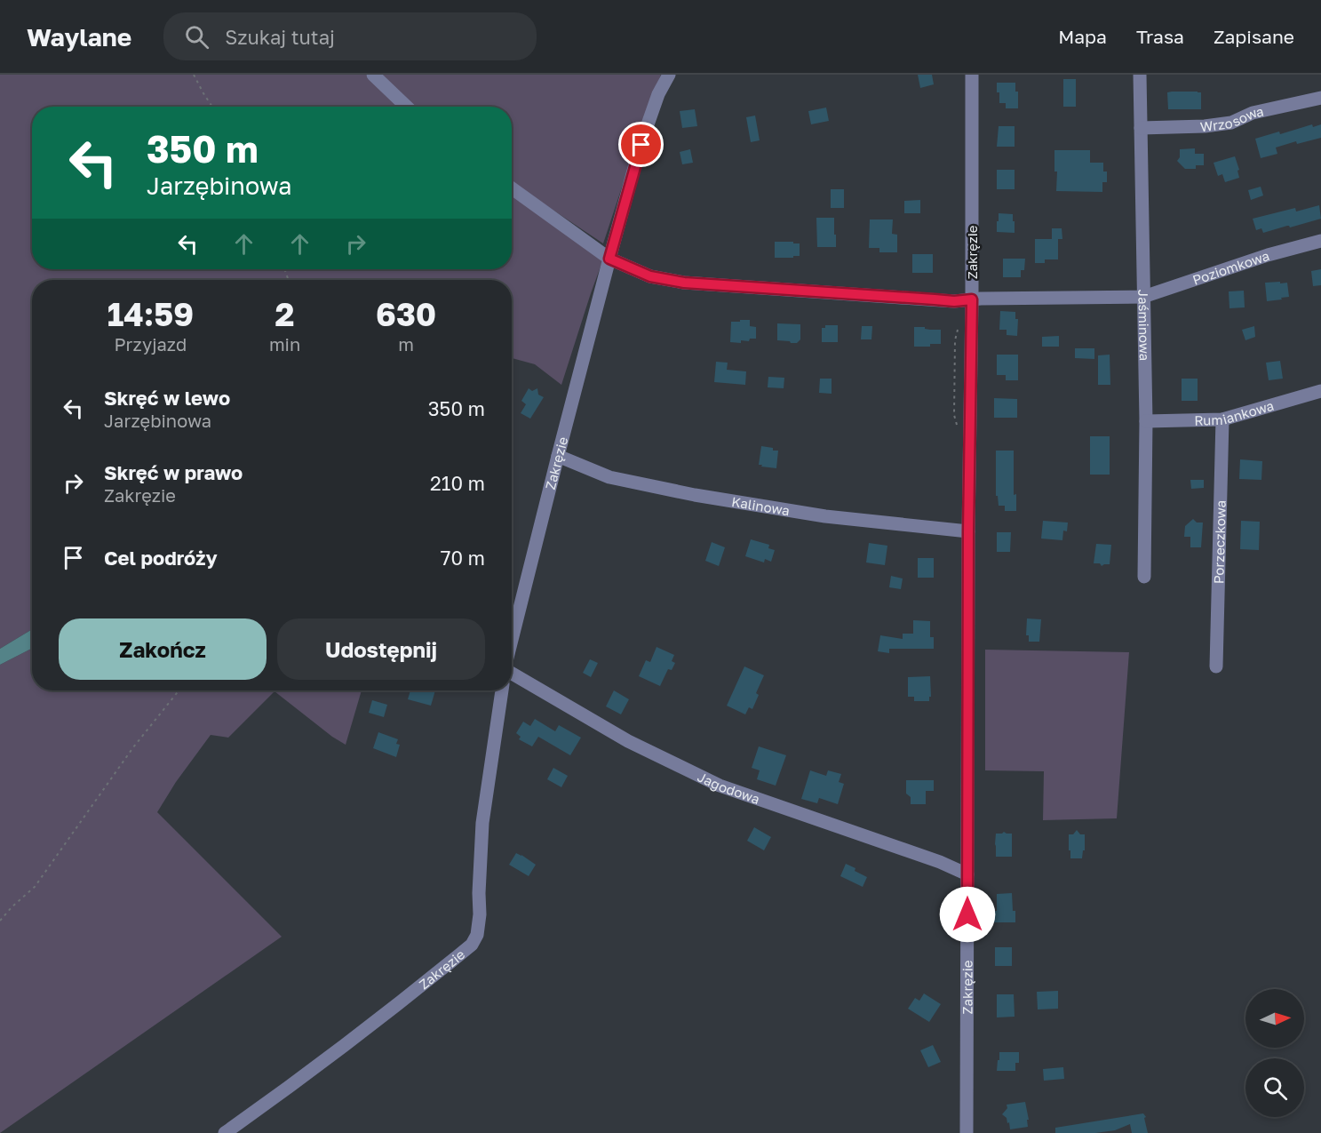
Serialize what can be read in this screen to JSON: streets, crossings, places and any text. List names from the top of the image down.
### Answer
{
  "streets": {
    "street": [
      "Wrzosowa",
      "Zakręzie",
      "Poziomkowa",
      "Jaśminowa",
      "Rumiankowa",
      "Kalinowa",
      "Porzeczkowa",
      "Jagodowa"
    ]
  },
  "crossings": [
    ["Wrzosowa", "Jaśminowa"],
    ["Zakręzie", "Poziomkowa"],
    ["Zakręzie", "Kalinowa"],
    ["Zakręzie", "Jagodowa"],
    ["Poziomkowa", "Jaśminowa"],
    ["Jaśminowa", "Rumiankowa"],
    ["Rumiankowa", "Porzeczkowa"]
  ],
  "north": "right",
  "page": {
    "header": "Waylane",
    "search": "Szukaj tutaj",
    "nav": ["Mapa", "Trasa", "Zapisane"],
    "turn": ["350 m", "Jarzębinowa"],
    "eta": [
      "14:59",
      "Przyjazd",
      "2",
      "min",
      "630",
      "m"
    ],
    "list": [
      {
        "name": "Skręć w lewo",
        "note": "Jarzębinowa",
        "value": "350 m"
      },
      {
        "name": "Skręć w prawo",
        "note": "Zakręzie",
        "value": "210 m"
      },
      {
        "name": "Cel podróży",
        "value": "70 m"
      }
    ],
    "buttons": ["Zakończ", "Udostępnij"]
  }
}
